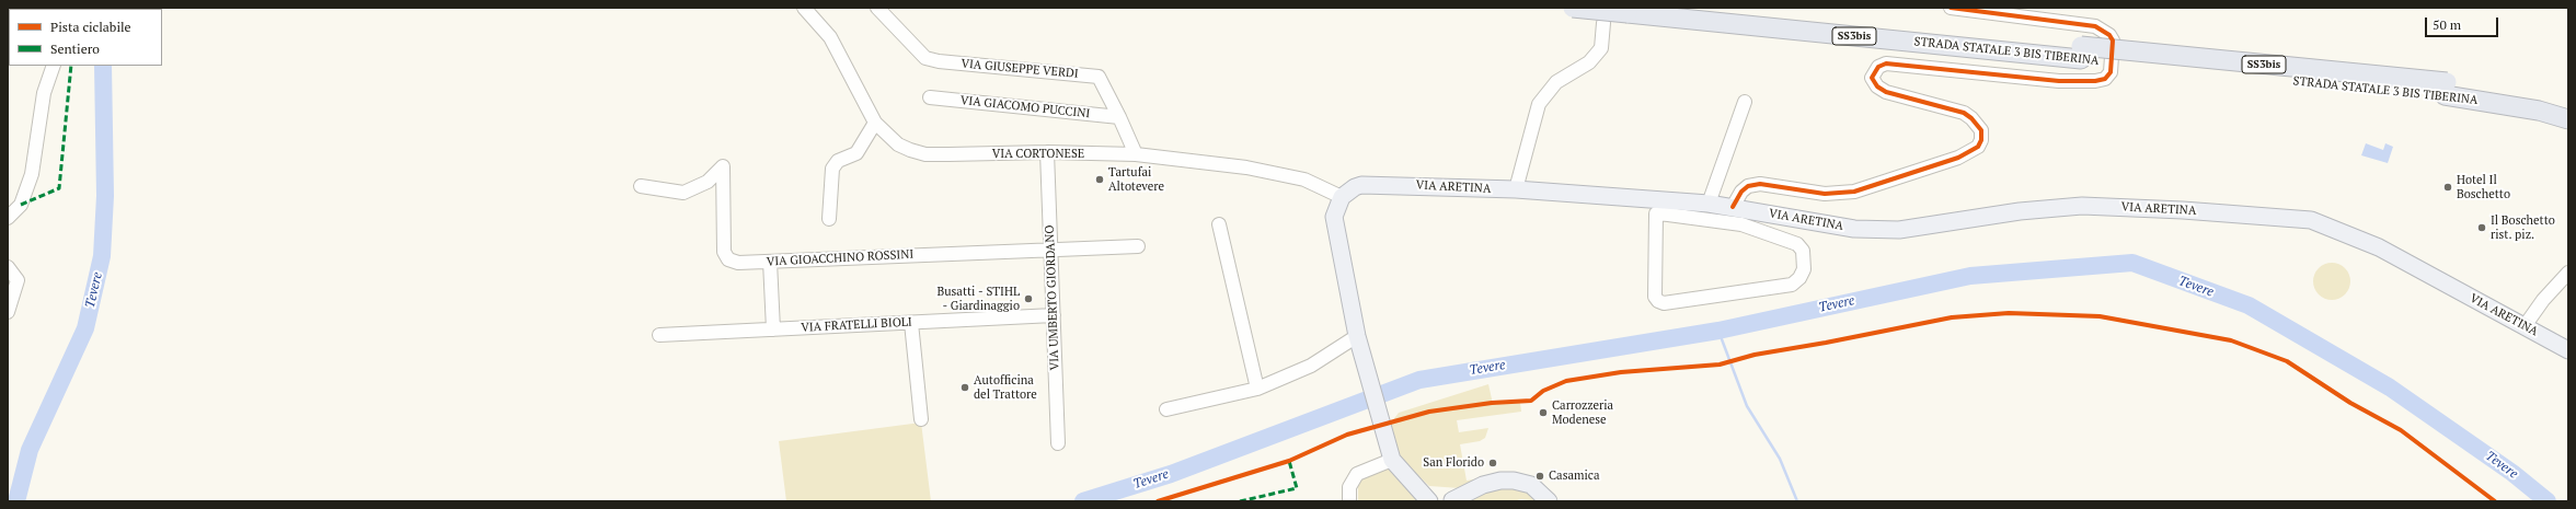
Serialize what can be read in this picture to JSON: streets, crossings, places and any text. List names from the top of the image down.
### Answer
{
  "streets": {
    "highway": ["SS3bis", "STRADA STATALE 3 BIS TIBERINA"],
    "main road": ["VIA ARETINA"],
    "street": [
      "VIA GIUSEPPE VERDI",
      "VIA GIACOMO PUCCINI",
      "VIA CORTONESE",
      "VIA GIOACCHINO ROSSINI",
      "VIA UMBERTO GIORDANO",
      "VIA FRATELLI BIOLI"
    ]
  },
  "crossings": [
    ["VIA GIUSEPPE VERDI", "VIA GIACOMO PUCCINI"],
    ["VIA GIUSEPPE VERDI", "VIA CORTONESE"],
    ["VIA CORTONESE", "VIA ARETINA"],
    ["VIA CORTONESE", "VIA UMBERTO GIORDANO"],
    ["VIA GIOACCHINO ROSSINI", "VIA UMBERTO GIORDANO"],
    ["VIA UMBERTO GIORDANO", "VIA FRATELLI BIOLI"]
  ],
  "water": ["Tevere"],
  "places": [
    "Tartufai Altotevere",
    "Hotel Il Boschetto",
    "Il Boschetto rist. piz.",
    "Busatti - STIHL - Giardinaggio",
    "Autofficina del Trattore",
    "Carrozzeria Modenese",
    "San Florido",
    "Casamica"
  ],
  "legend": ["Pista ciclabile", "Sentiero"],
  "scale_bar": "50 m"
}
